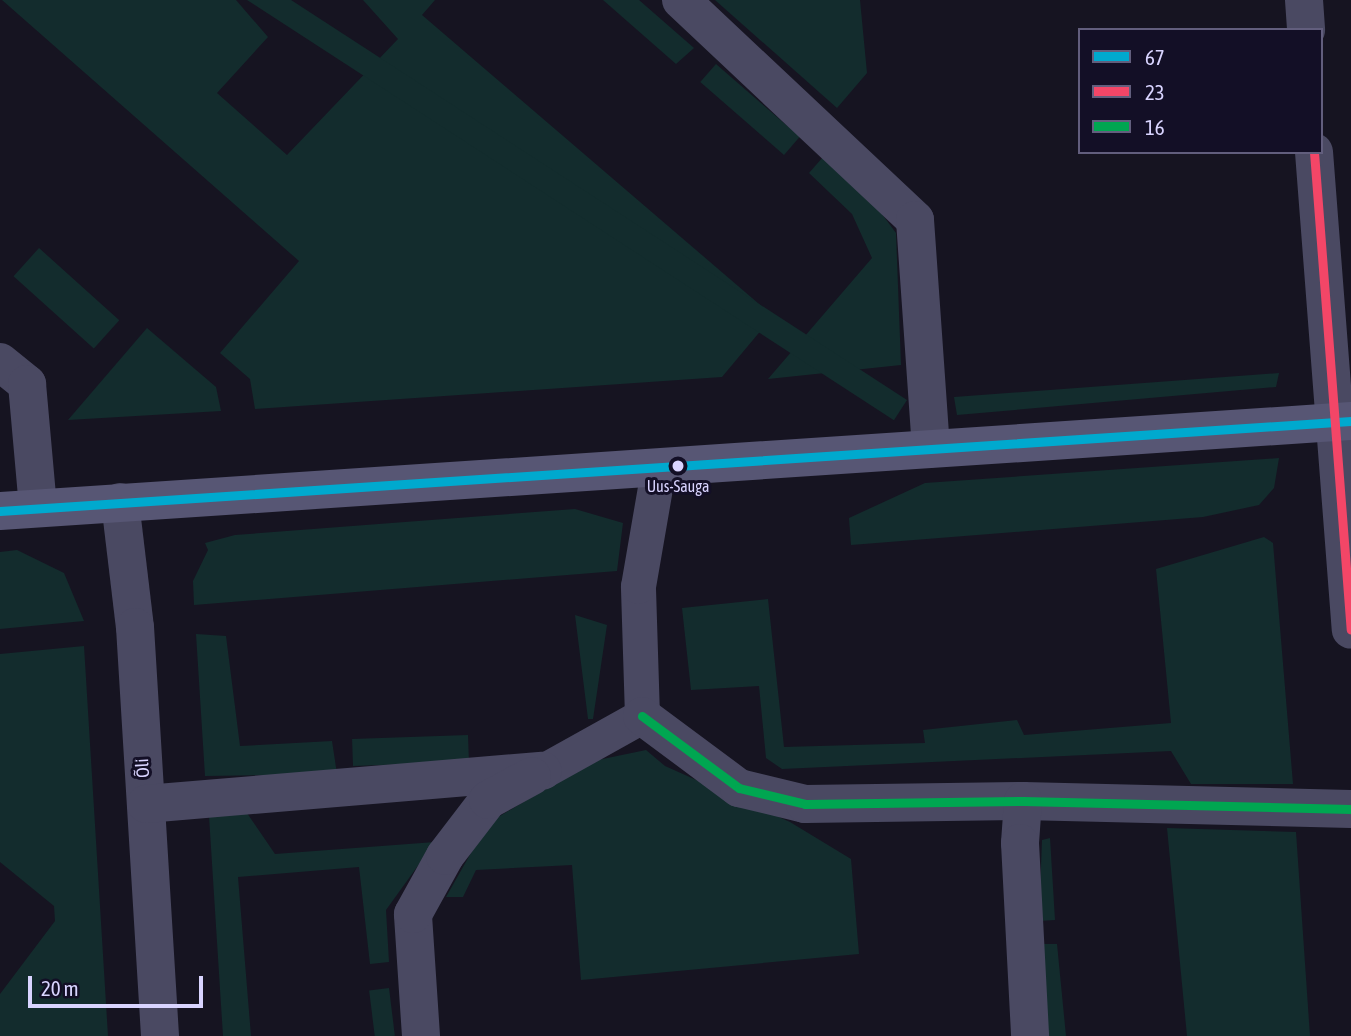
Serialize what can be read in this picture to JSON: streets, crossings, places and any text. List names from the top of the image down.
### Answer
{
  "streets": {
    "street": ["Õli"]
  },
  "places": ["Uus-Sauga"],
  "lines": ["transit line 23", "transit line 67", "transit line 16"],
  "legend": ["67", "23", "16"],
  "scale_bar": "20 m"
}
